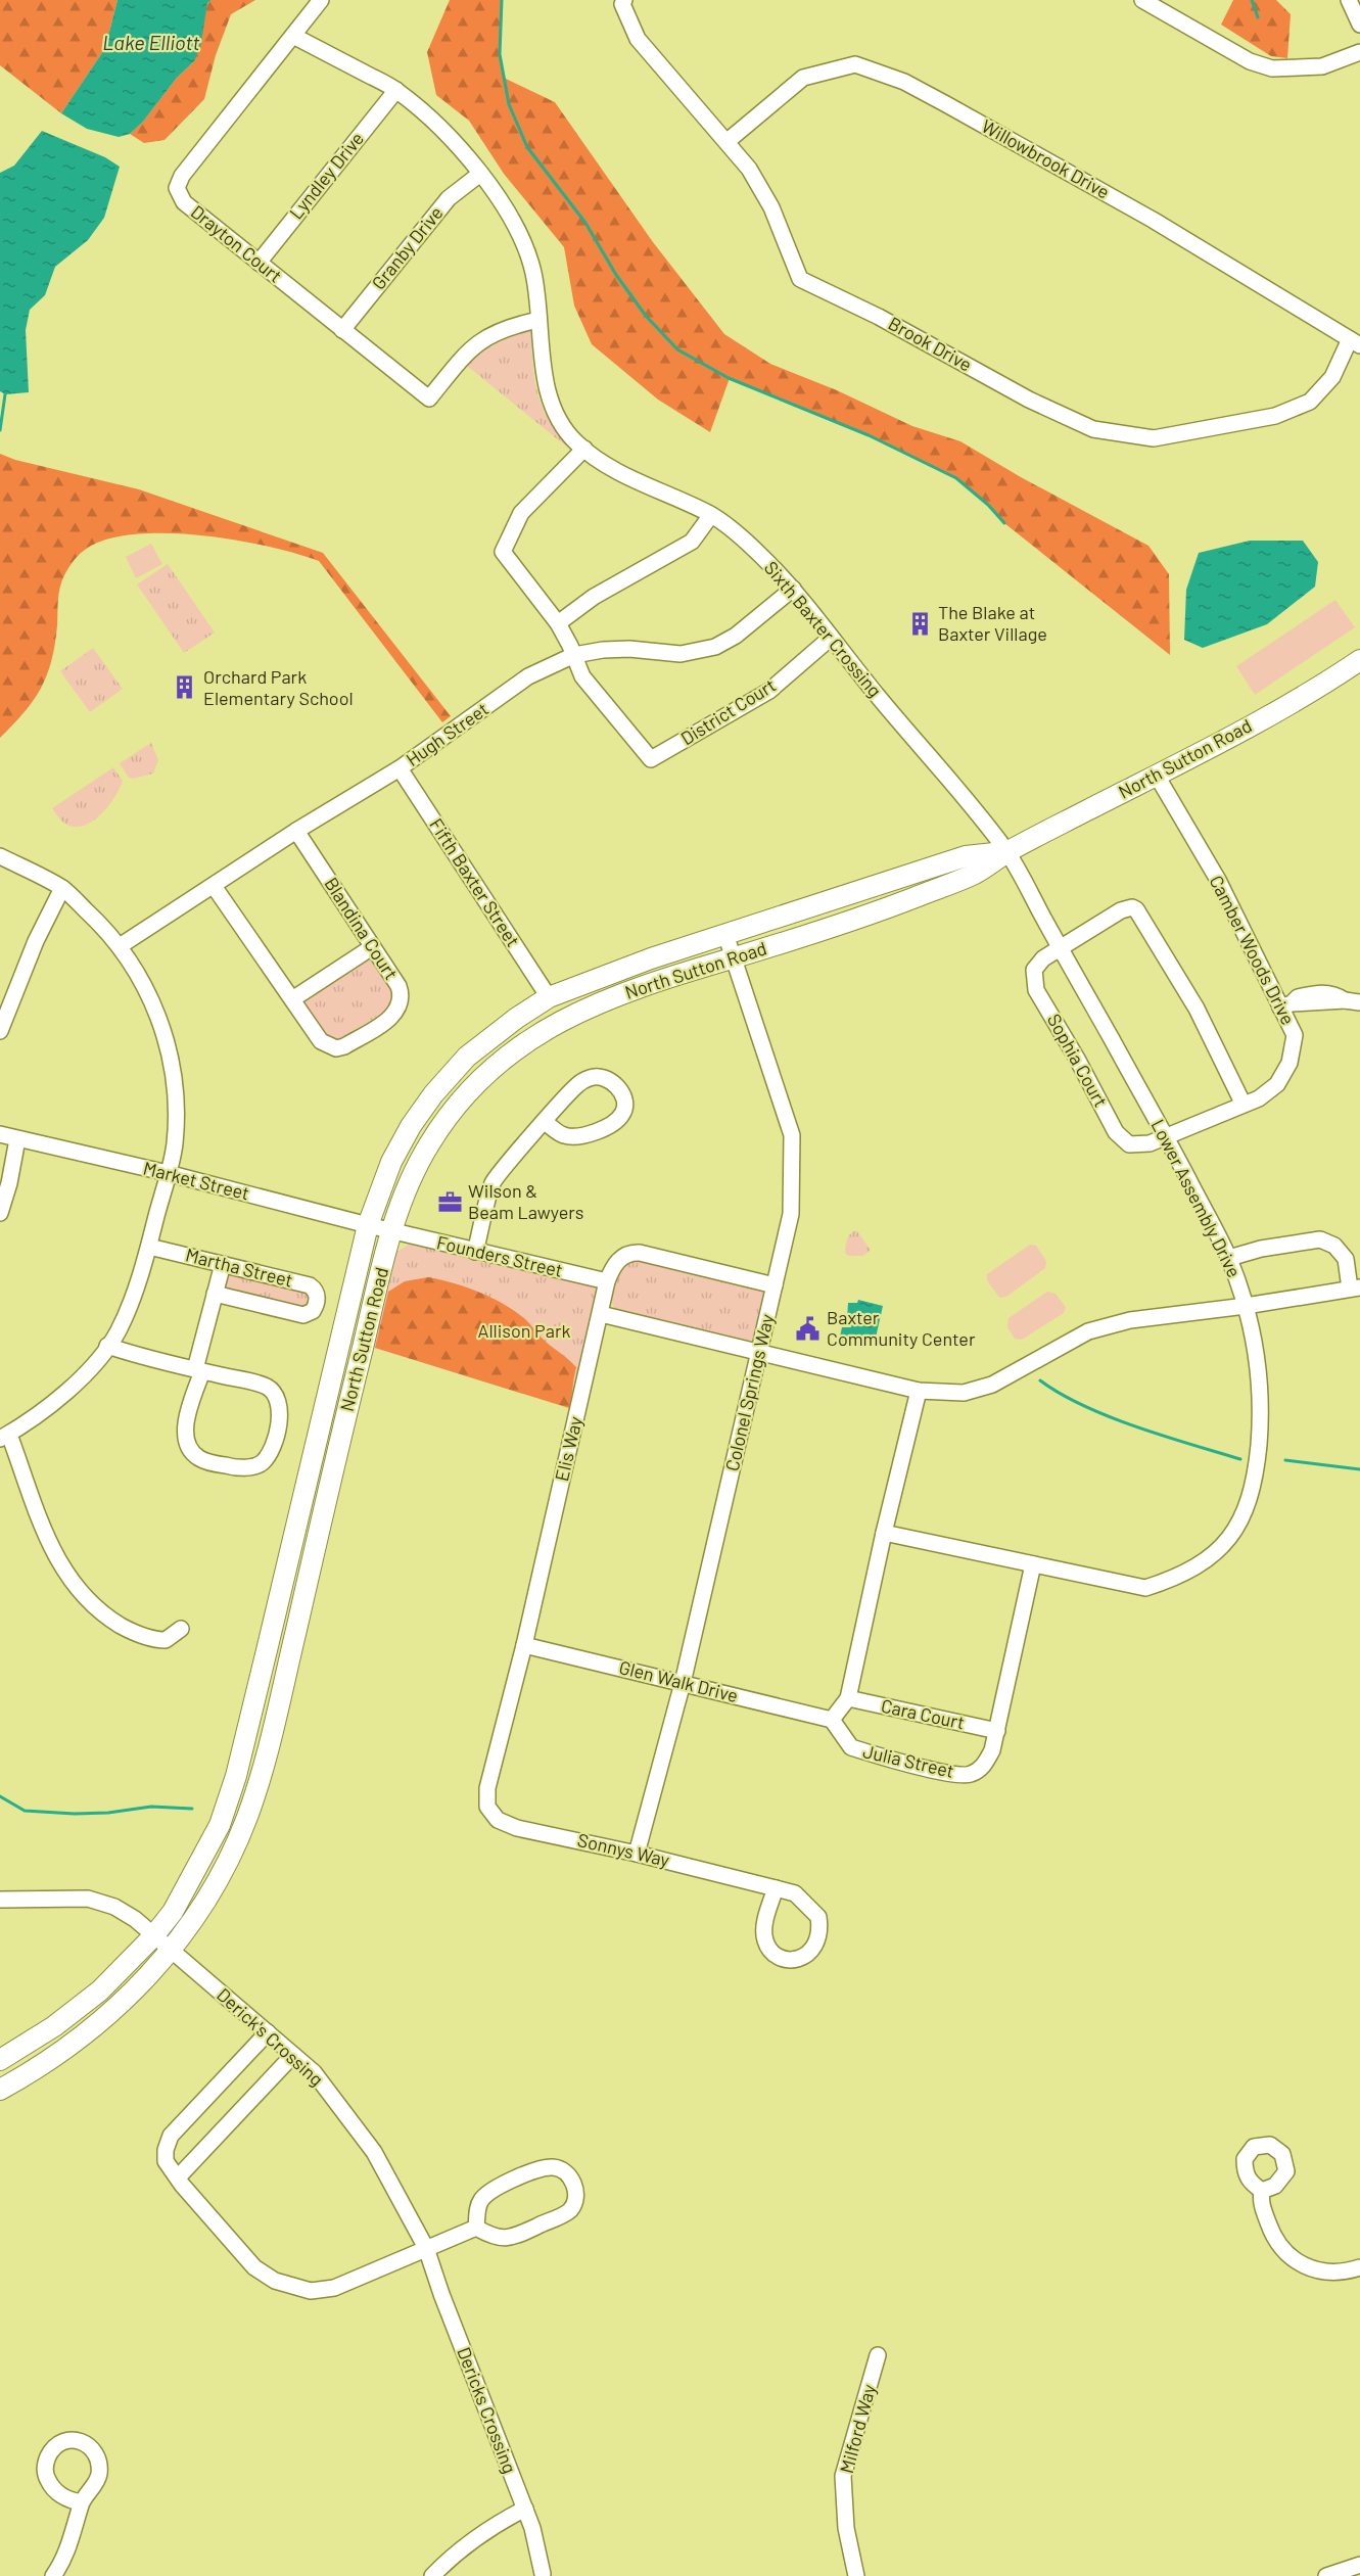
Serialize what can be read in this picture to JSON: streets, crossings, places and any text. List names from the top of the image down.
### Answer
{
  "streets": {
    "main road": ["North Sutton Road"],
    "street": [
      "Willowbrook Drive",
      "Lyndley Drive",
      "Drayton Court",
      "Granby Drive",
      "Brook Drive",
      "Sixth Baxter Crossing",
      "District Court",
      "Hugh Street",
      "Fifth Baxter Street",
      "Blandina Court",
      "Camber Woods Drive",
      "Sophia Court",
      "Market Street",
      "Lower Assembly Drive",
      "Founders Street",
      "Martha Street",
      "Colonel Springs Way",
      "Elis Way",
      "Glen Walk Drive",
      "Cara Court",
      "Julia Street",
      "Sonnys Way",
      "Derick's Crossing",
      "Dericks Crossing",
      "Milford Way"
    ]
  },
  "crossings": [
    ["Willowbrook Drive", "Brook Drive"],
    ["Lyndley Drive", "Drayton Court"],
    ["Lyndley Drive", "Sixth Baxter Crossing"],
    ["Drayton Court", "Granby Drive"],
    ["Drayton Court", "Sixth Baxter Crossing"],
    ["Granby Drive", "Sixth Baxter Crossing"],
    ["Sixth Baxter Crossing", "District Court"],
    ["Sixth Baxter Crossing", "Hugh Street"],
    ["Sixth Baxter Crossing", "North Sutton Road"],
    ["Sixth Baxter Crossing", "Lower Assembly Drive"],
    ["District Court", "Hugh Street"],
    ["Hugh Street", "Fifth Baxter Street"],
    ["Hugh Street", "Blandina Court"],
    ["North Sutton Road", "Fifth Baxter Street"],
    ["North Sutton Road", "Camber Woods Drive"],
    ["North Sutton Road", "Market Street"],
    ["North Sutton Road", "Lower Assembly Drive"],
    ["North Sutton Road", "Founders Street"],
    ["North Sutton Road", "Colonel Springs Way"],
    ["North Sutton Road", "Derick's Crossing"],
    ["Camber Woods Drive", "Sophia Court"],
    ["Camber Woods Drive", "Lower Assembly Drive"],
    ["Sophia Court", "Lower Assembly Drive"],
    ["Market Street", "Founders Street"],
    ["Lower Assembly Drive", "Julia Street"],
    ["Founders Street", "Elis Way"],
    ["Colonel Springs Way", "Elis Way"],
    ["Colonel Springs Way", "Glen Walk Drive"],
    ["Colonel Springs Way", "Sonnys Way"],
    ["Elis Way", "Glen Walk Drive"],
    ["Elis Way", "Sonnys Way"],
    ["Glen Walk Drive", "Julia Street"],
    ["Cara Court", "Julia Street"],
    ["Derick's Crossing", "Dericks Crossing"]
  ],
  "water": ["Lake Elliott"],
  "parks": ["Allison Park"],
  "places": {
    "building": ["The Blake at Baxter Village", "Orchard Park Elementary School"],
    "office": ["Wilson & Beam Lawyers"],
    "public building": ["Baxter Community Center"]
  }
}
